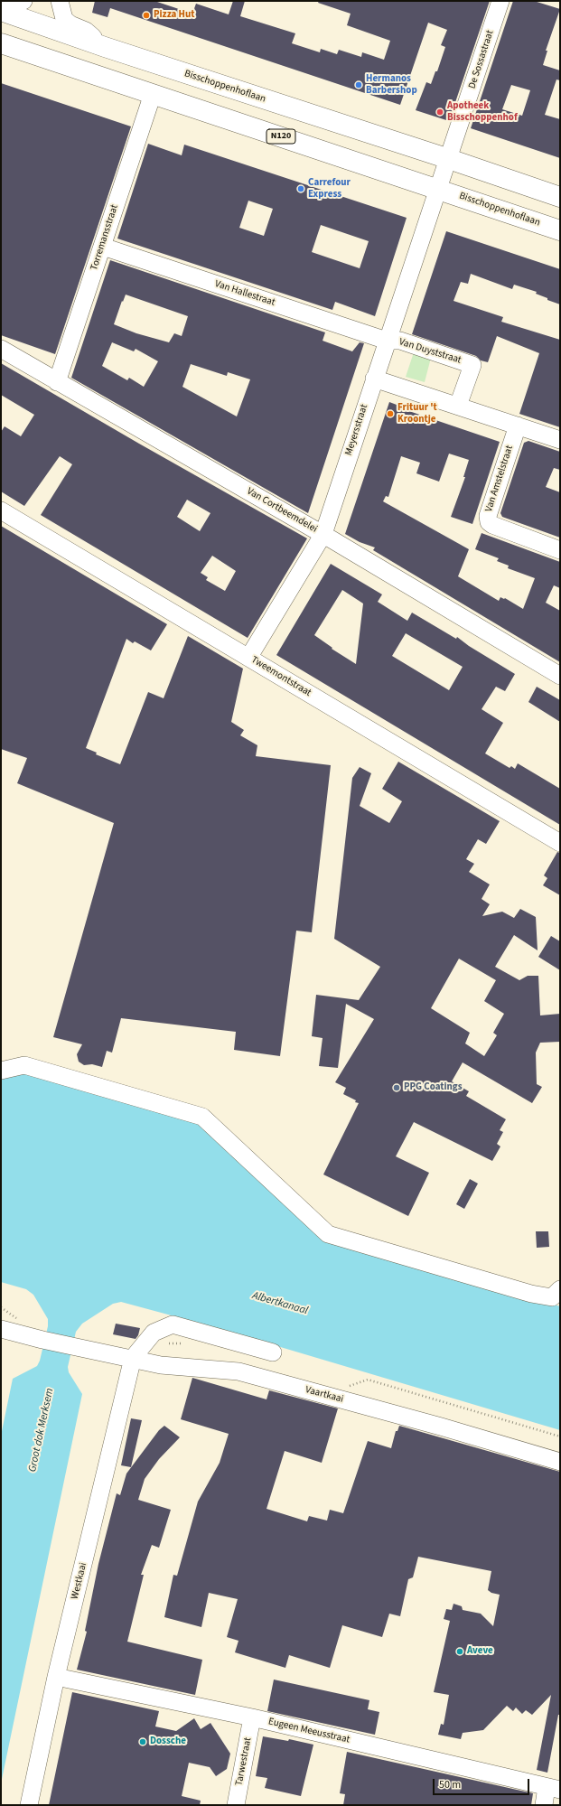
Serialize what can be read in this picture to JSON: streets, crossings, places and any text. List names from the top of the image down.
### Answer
{
  "streets": {
    "main road": ["Bisschoppenhoflaan", "N120"],
    "street": [
      "De Sossastraat",
      "Torremansstraat",
      "Van Hallestraat",
      "Van Duyststraat",
      "Meyersstraat",
      "Van Amstelstraat",
      "Van Cortbeemdelei",
      "Tweemontstraat",
      "Vaartkaai",
      "Westkaai",
      "Eugeen Meeusstraat",
      "Tarwestraat"
    ]
  },
  "crossings": [
    ["De Sossastraat", "Bisschoppenhoflaan"],
    ["Bisschoppenhoflaan", "Torremansstraat"],
    ["Bisschoppenhoflaan", "Meyersstraat"],
    ["Torremansstraat", "Van Hallestraat"],
    ["Torremansstraat", "Van Cortbeemdelei"],
    ["Van Hallestraat", "Van Duyststraat"],
    ["Van Hallestraat", "Meyersstraat"],
    ["Van Duyststraat", "Meyersstraat"],
    ["Meyersstraat", "Van Cortbeemdelei"],
    ["Meyersstraat", "Tweemontstraat"],
    ["Vaartkaai", "Westkaai"],
    ["Westkaai", "Eugeen Meeusstraat"],
    ["Eugeen Meeusstraat", "Tarwestraat"]
  ],
  "water": ["Albertkanaal", "Groot dok Merksem"],
  "places": [
    "Pizza Hut",
    "Hermanos Barbershop",
    "Apotheek Bisschoppenhof",
    "Carrefour Express",
    "Frituur 't Kroontje",
    "PPG Coatings",
    "Aveve",
    "Dossche"
  ],
  "scale_bar": "50 m"
}
